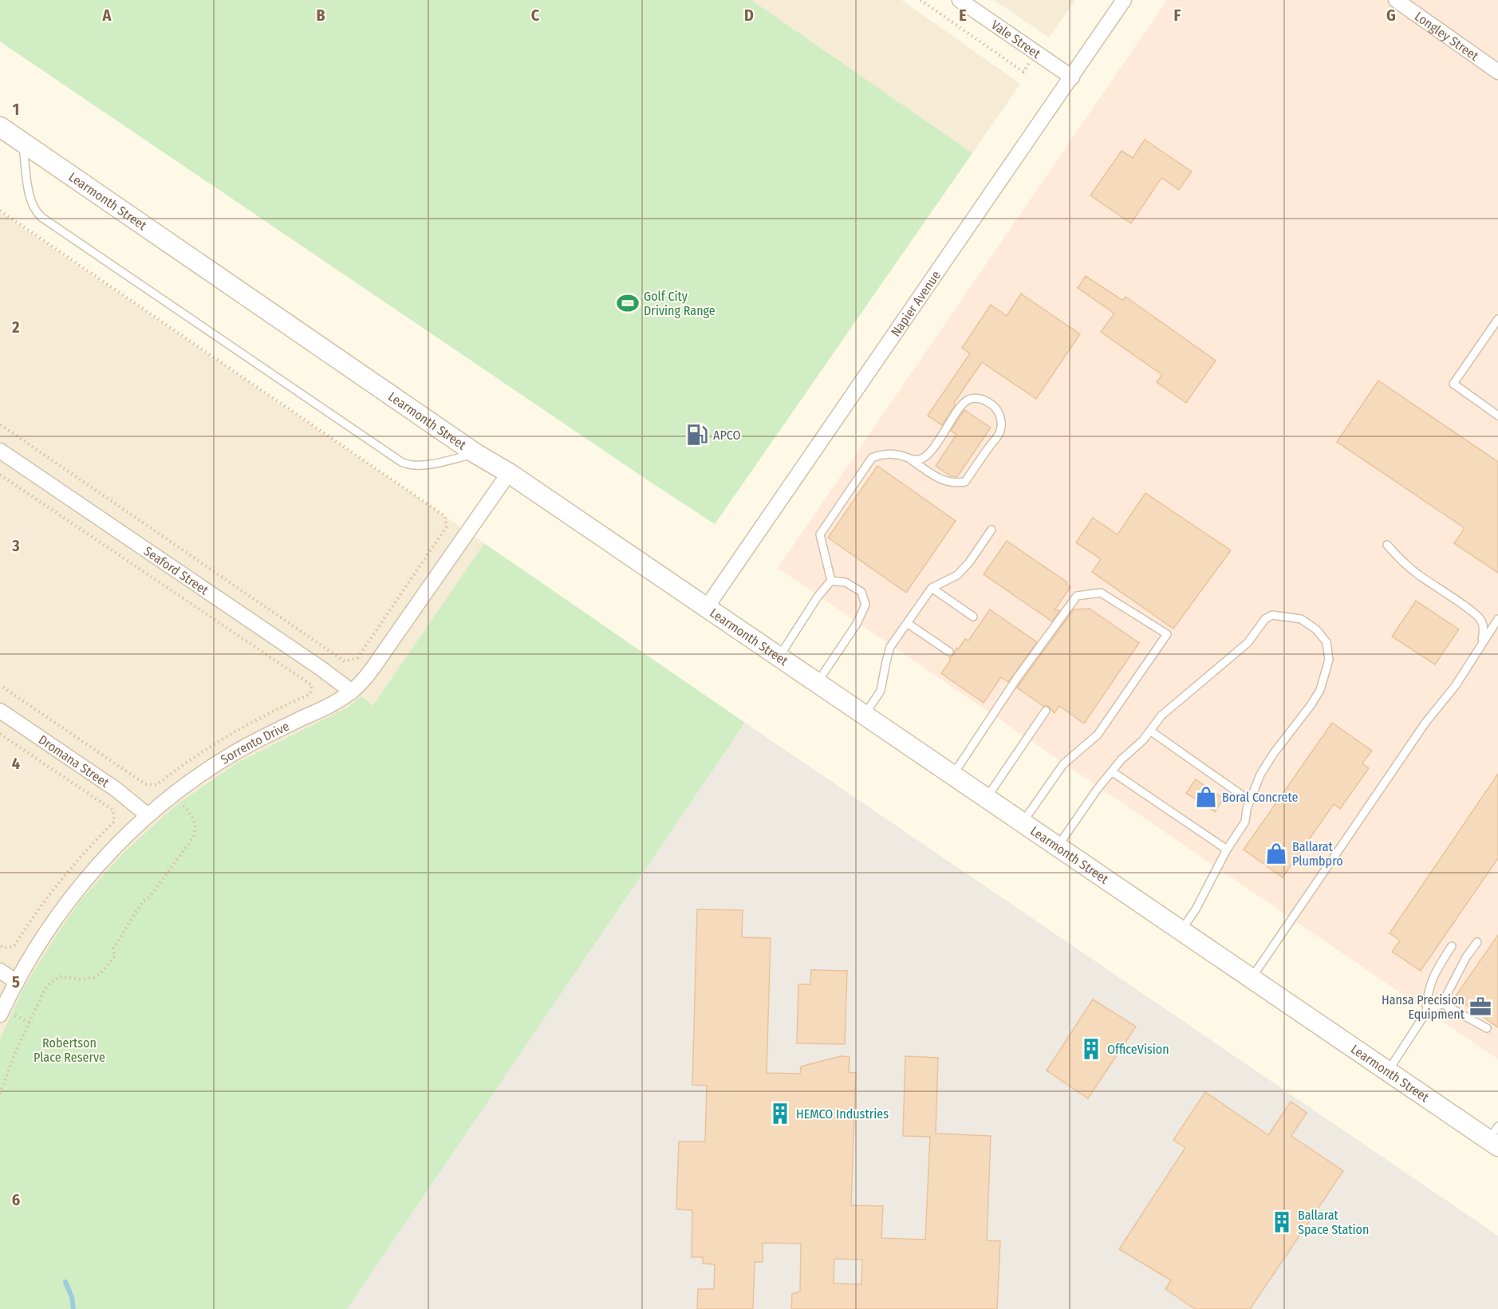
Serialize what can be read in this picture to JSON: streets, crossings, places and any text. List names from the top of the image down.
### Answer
{
  "streets": {
    "street": [
      "Longley Street",
      "Vale Street",
      "Learmonth Street",
      "Napier Avenue",
      "Seaford Street",
      "Sorrento Drive",
      "Dromana Street"
    ]
  },
  "crossings": [
    ["Vale Street", "Napier Avenue"],
    ["Learmonth Street", "Napier Avenue"],
    ["Learmonth Street", "Sorrento Drive"],
    ["Seaford Street", "Sorrento Drive"],
    ["Sorrento Drive", "Dromana Street"]
  ],
  "parks": ["Robertson Place Reserve"],
  "places": {
    "sports": ["Golf City Driving Range"],
    "fuel station": ["APCO"],
    "shop": ["Boral Concrete", "Ballarat Plumbpro"],
    "office": ["Hansa Precision Equipment"],
    "building": ["OfficeVision", "HEMCO Industries", "Ballarat Space Station"]
  },
  "grid": {
    "columns": [
      "A",
      "B",
      "C",
      "D",
      "E",
      "F",
      "G"
    ],
    "rows": [
      "1",
      "2",
      "3",
      "4",
      "5",
      "6"
    ]
  }
}
